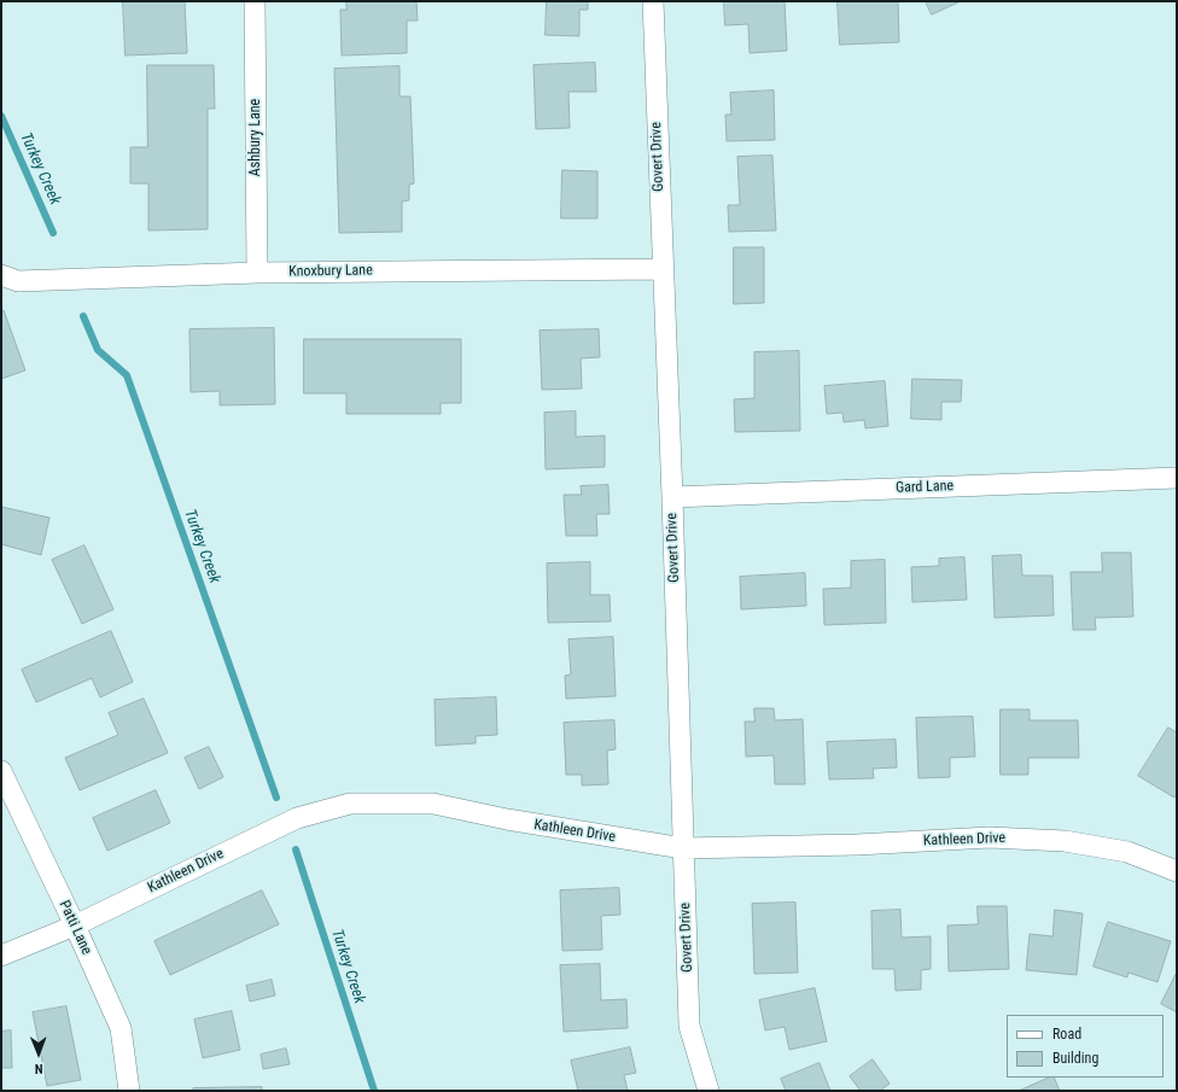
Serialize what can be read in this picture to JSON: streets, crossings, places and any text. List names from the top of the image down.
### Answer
{
  "streets": {
    "street": [
      "Ashbury Lane",
      "Govert Drive",
      "Knoxbury Lane",
      "Gard Lane",
      "Kathleen Drive",
      "Patti Lane"
    ]
  },
  "crossings": [
    ["Ashbury Lane", "Knoxbury Lane"],
    ["Govert Drive", "Knoxbury Lane"],
    ["Govert Drive", "Gard Lane"],
    ["Govert Drive", "Kathleen Drive"],
    ["Kathleen Drive", "Patti Lane"]
  ],
  "water": ["Turkey Creek"],
  "legend": ["Road", "Building"],
  "north": "bottom"
}
